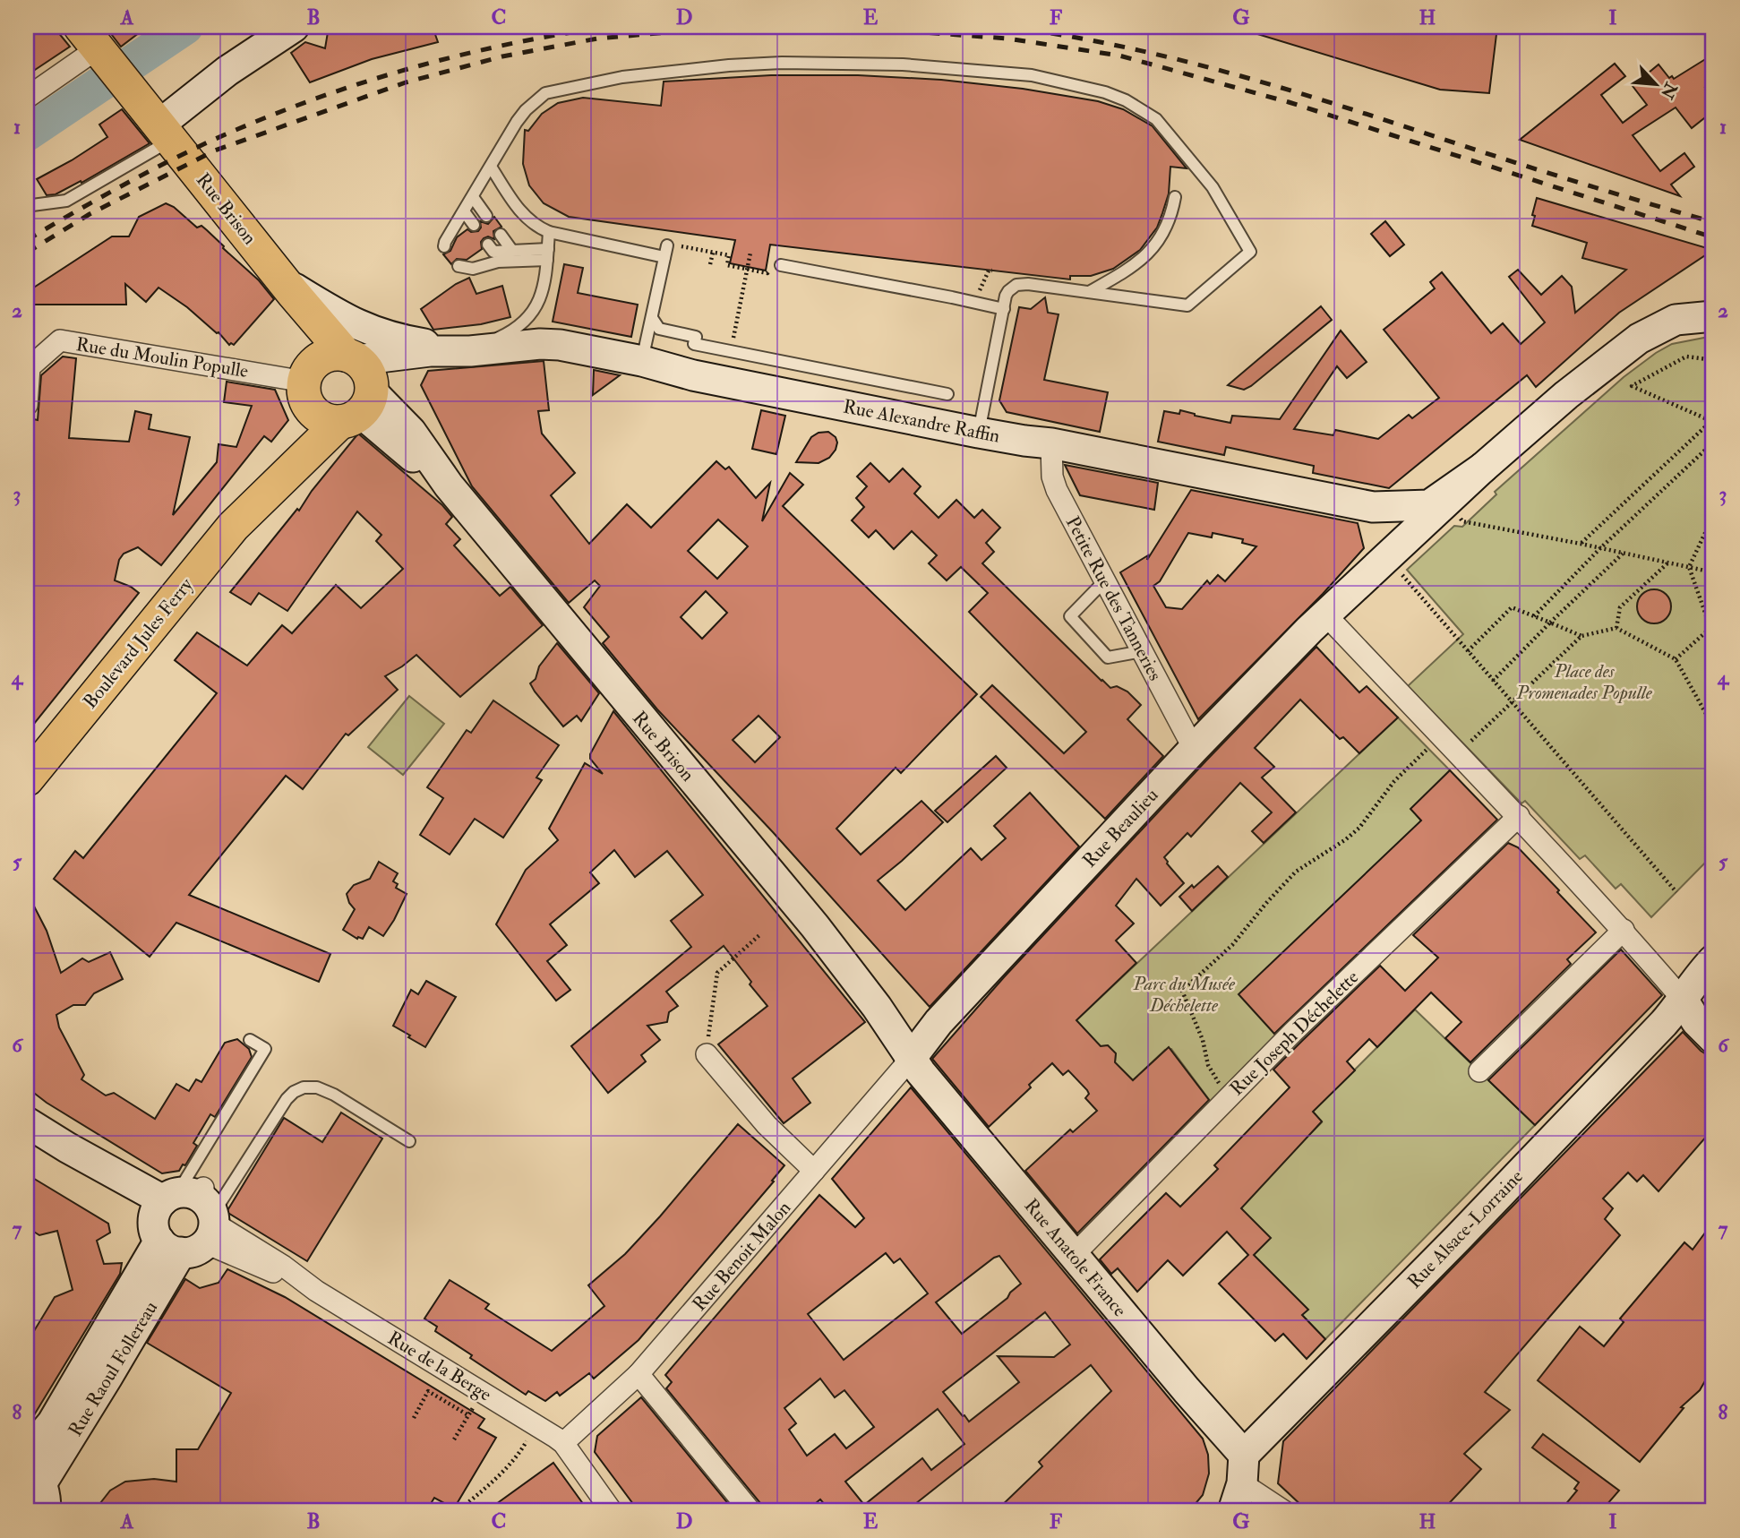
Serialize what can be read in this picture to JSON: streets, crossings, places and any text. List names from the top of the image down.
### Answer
{
  "streets": {
    "main road": ["Rue Brison", "Boulevard Jules Ferry"],
    "street": [
      "Rue du Moulin Populle",
      "Rue Alexandre Raffin",
      "Petite Rue des Tanneries",
      "Rue Beaulieu",
      "Rue Joseph Déchelette",
      "Rue Alsace-Lorraine",
      "Rue Benoit Malon",
      "Rue Anatole France",
      "Rue de la Berge",
      "Rue Raoul Follereau"
    ]
  },
  "crossings": [
    ["Rue Brison", "Rue du Moulin Populle"],
    ["Rue Brison", "Rue Alexandre Raffin"],
    ["Rue Brison", "Boulevard Jules Ferry"],
    ["Rue Brison", "Rue Beaulieu"],
    ["Rue Brison", "Rue Benoit Malon"],
    ["Rue Brison", "Rue Anatole France"],
    ["Rue du Moulin Populle", "Boulevard Jules Ferry"],
    ["Rue Alexandre Raffin", "Petite Rue des Tanneries"],
    ["Rue Alexandre Raffin", "Boulevard Jules Ferry"],
    ["Petite Rue des Tanneries", "Rue Beaulieu"],
    ["Rue Beaulieu", "Rue Benoit Malon"],
    ["Rue Beaulieu", "Rue Anatole France"],
    ["Rue Joseph Déchelette", "Rue Anatole France"],
    ["Rue Alsace-Lorraine", "Rue Anatole France"],
    ["Rue Benoit Malon", "Rue Anatole France"],
    ["Rue Benoit Malon", "Rue de la Berge"],
    ["Rue de la Berge", "Rue Raoul Follereau"]
  ],
  "parks": ["Place des Promenades Populle", "Parc du Musée Déchelette"],
  "north": "bottom right",
  "grid": {
    "columns": [
      "A",
      "B",
      "C",
      "D",
      "E",
      "F",
      "G",
      "H",
      "I"
    ],
    "rows": [
      "1",
      "2",
      "3",
      "4",
      "5",
      "6",
      "7",
      "8"
    ]
  }
}
